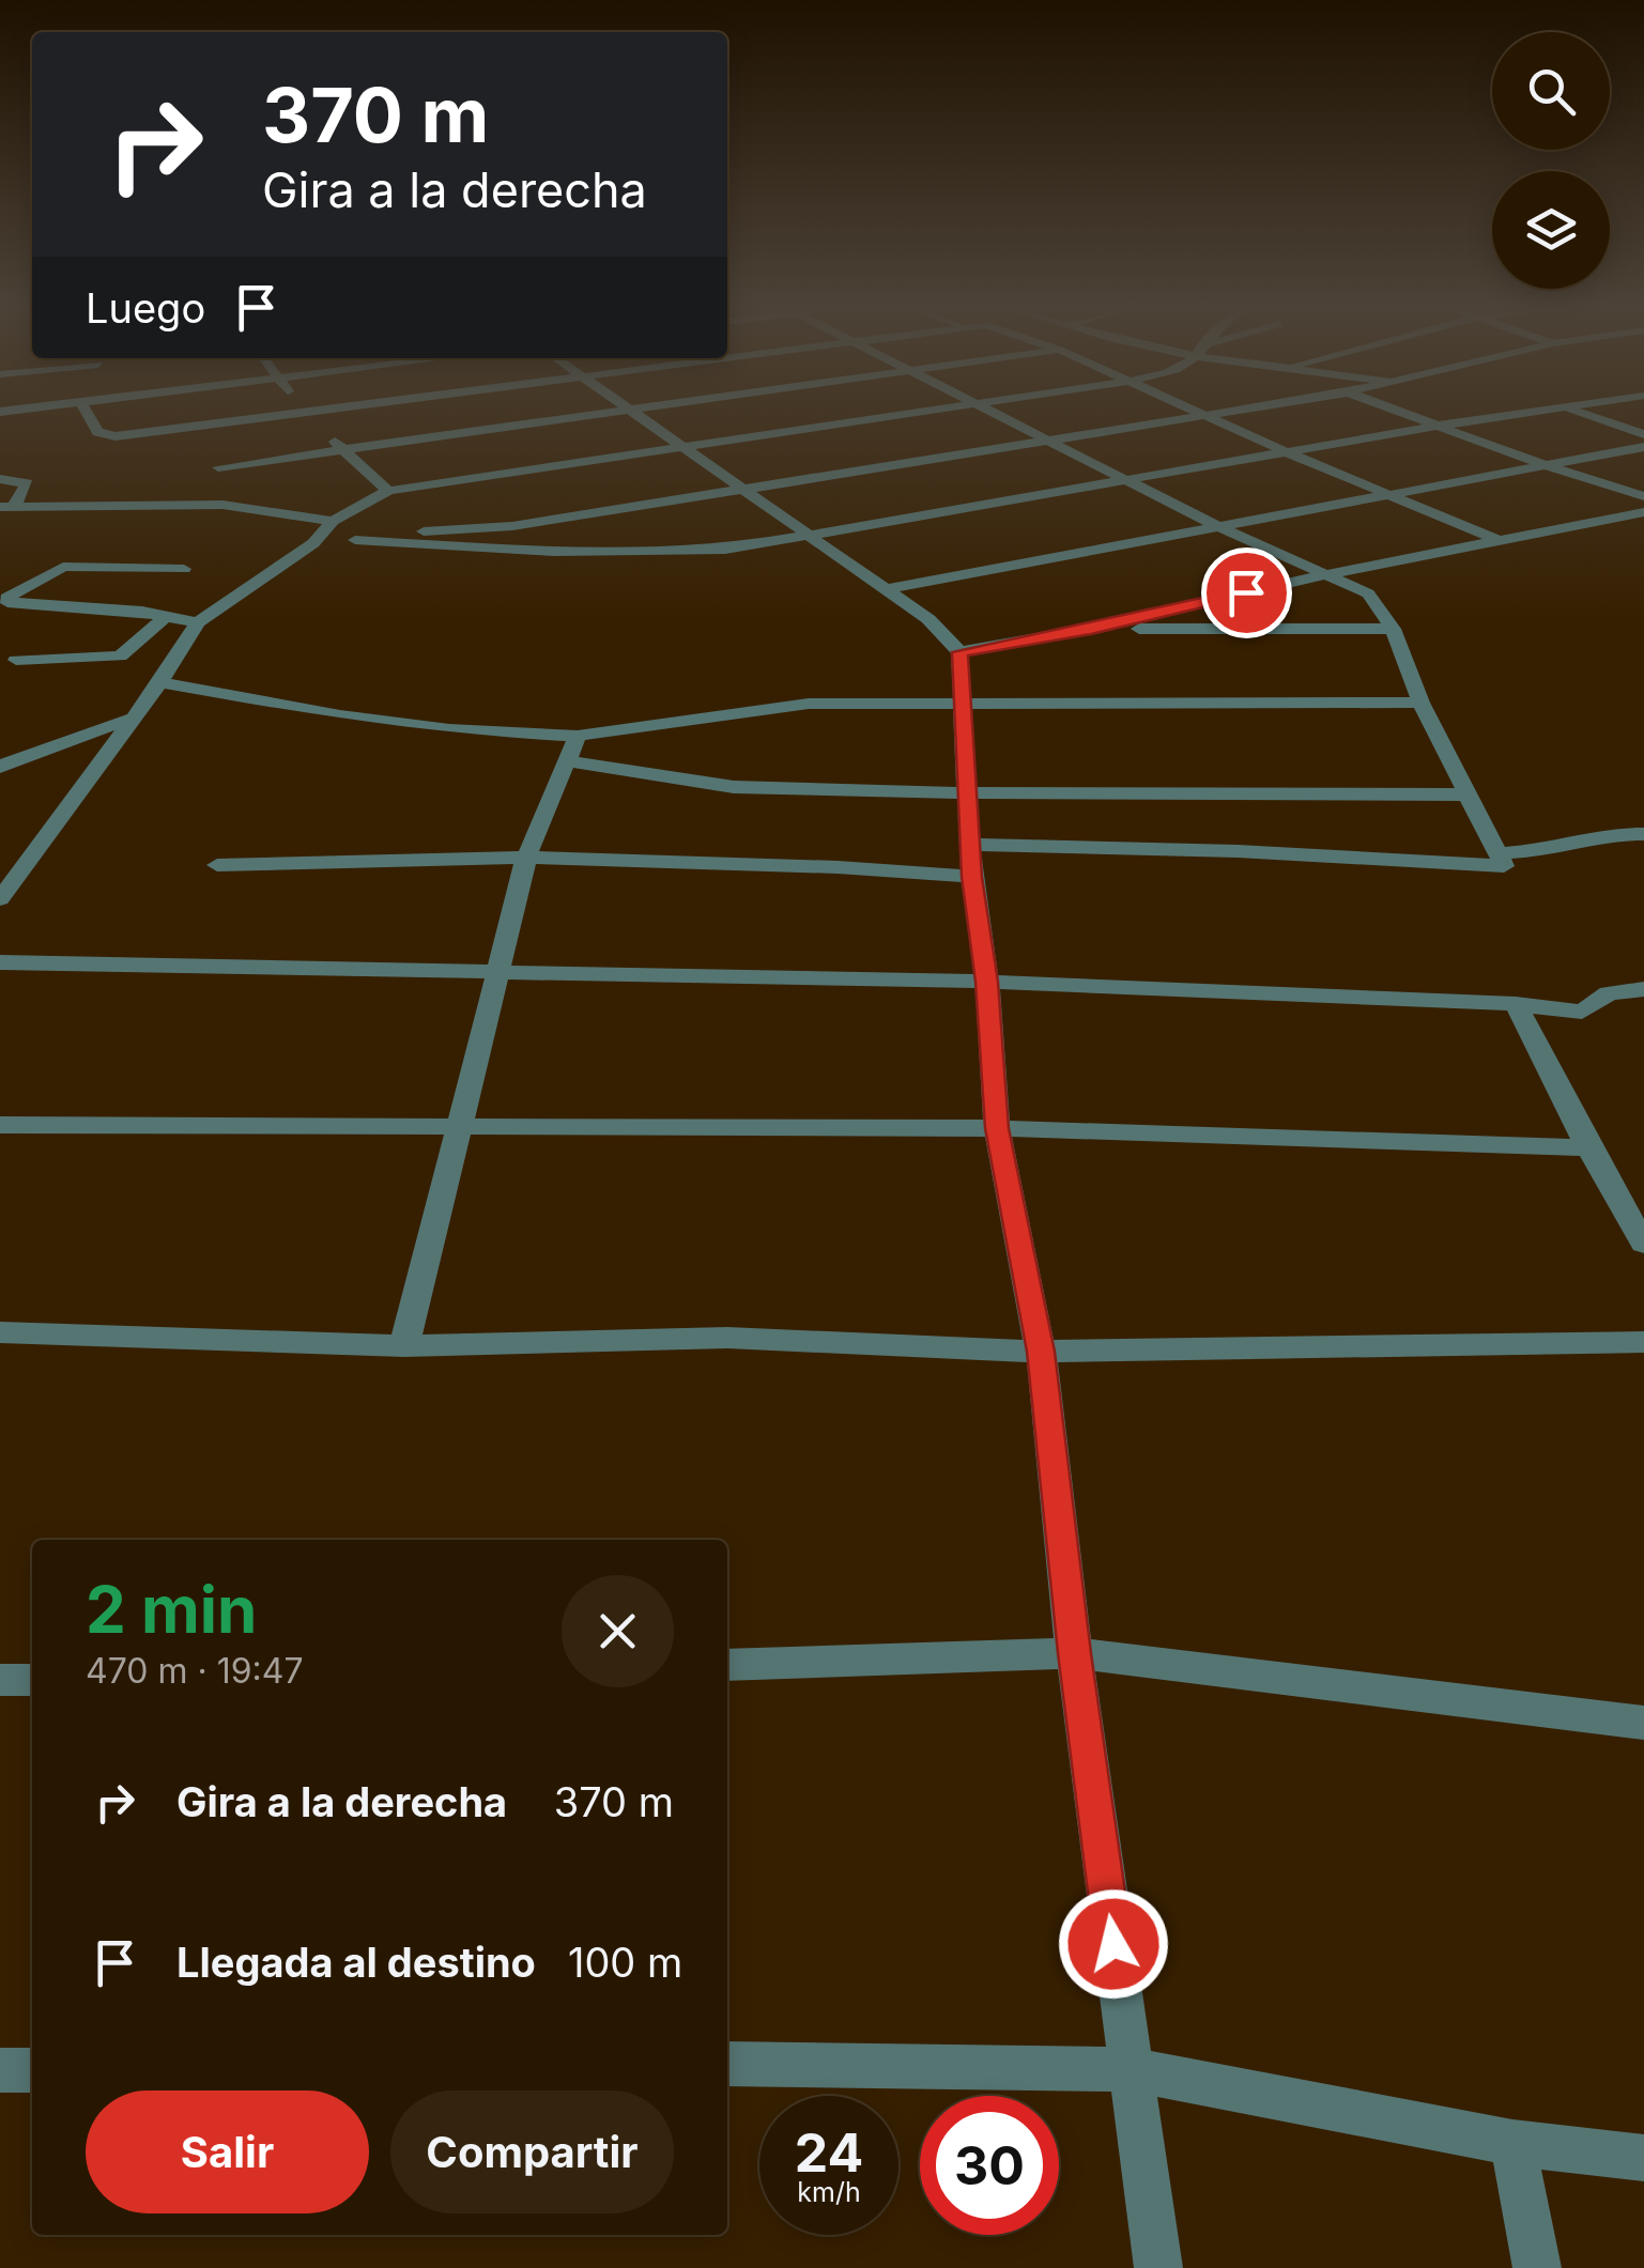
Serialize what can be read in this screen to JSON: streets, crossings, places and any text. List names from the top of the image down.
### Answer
{
  "page": {
    "turn": ["370 m", "Gira a la derecha"],
    "then": "Luego",
    "heading": ["2 min", "470 m · 19:47"],
    "list": [
      {
        "name": "Gira a la derecha",
        "value": "370 m"
      },
      {
        "name": "Llegada al destino",
        "value": "100 m"
      }
    ],
    "buttons": ["Salir", "Compartir"],
    "speed": "24 km/h",
    "limit": "30"
  }
}
